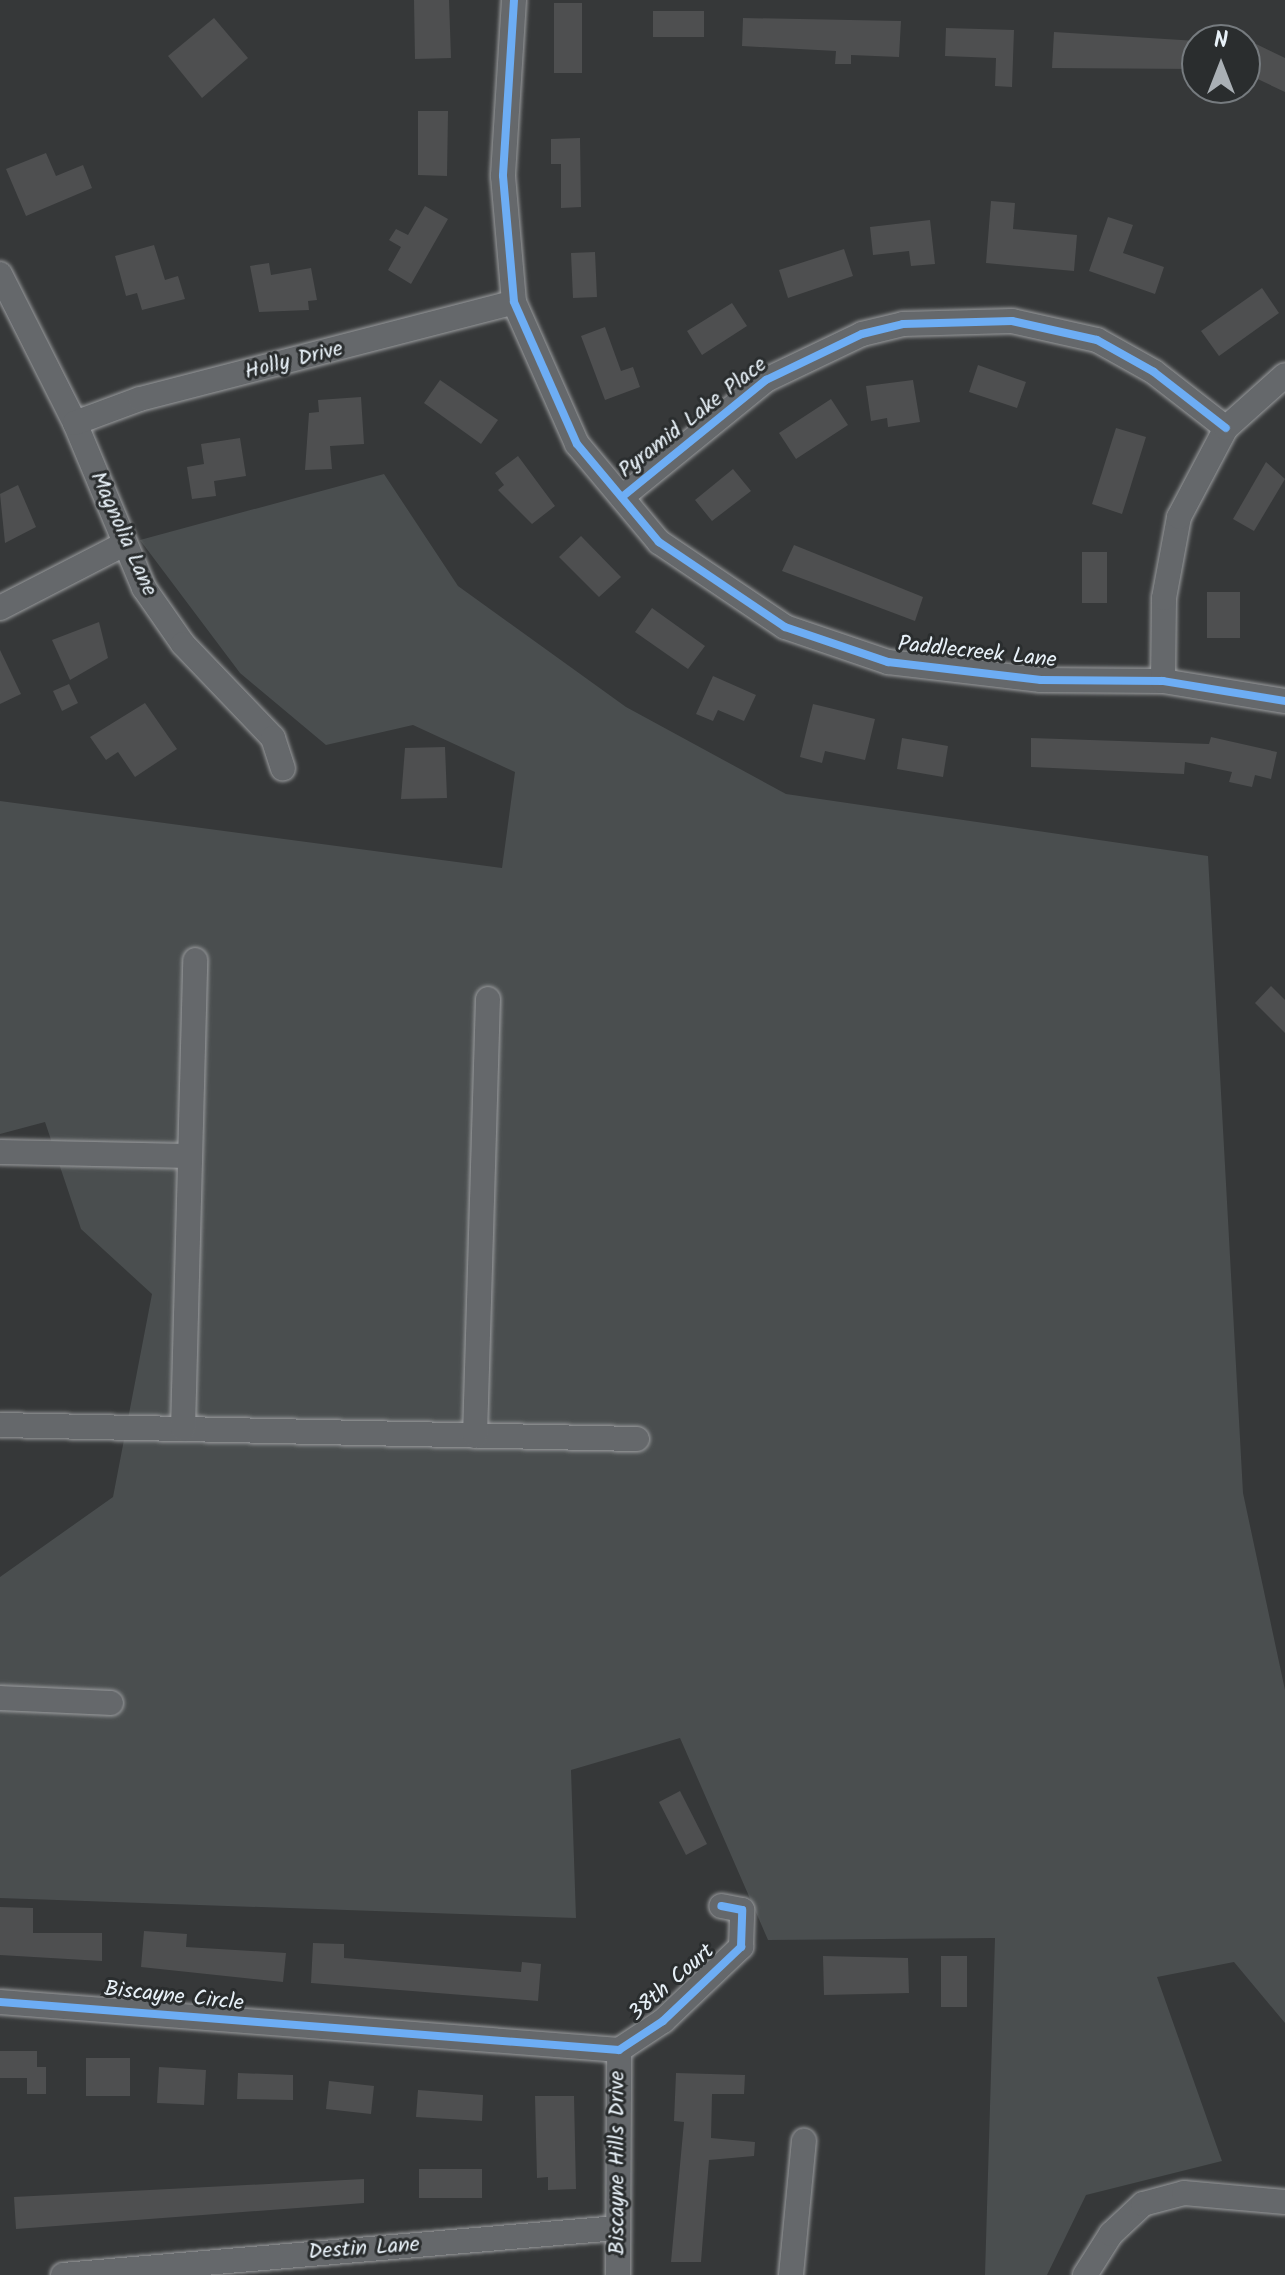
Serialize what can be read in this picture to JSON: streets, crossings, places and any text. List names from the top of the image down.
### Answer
{
  "streets": {
    "street": [
      "Holly Drive",
      "Pyramid Lake Place",
      "Magnolia Lane",
      "Paddlecreek Lane",
      "38th Court",
      "Biscayne Circle",
      "Biscayne Hills Drive",
      "Destin Lane"
    ]
  },
  "crossings": [
    ["Holly Drive", "Magnolia Lane"],
    ["Holly Drive", "Paddlecreek Lane"],
    ["Pyramid Lake Place", "Paddlecreek Lane"],
    ["38th Court", "Biscayne Circle"],
    ["38th Court", "Biscayne Hills Drive"],
    ["Biscayne Circle", "Biscayne Hills Drive"],
    ["Biscayne Hills Drive", "Destin Lane"]
  ],
  "north": "top"
}
